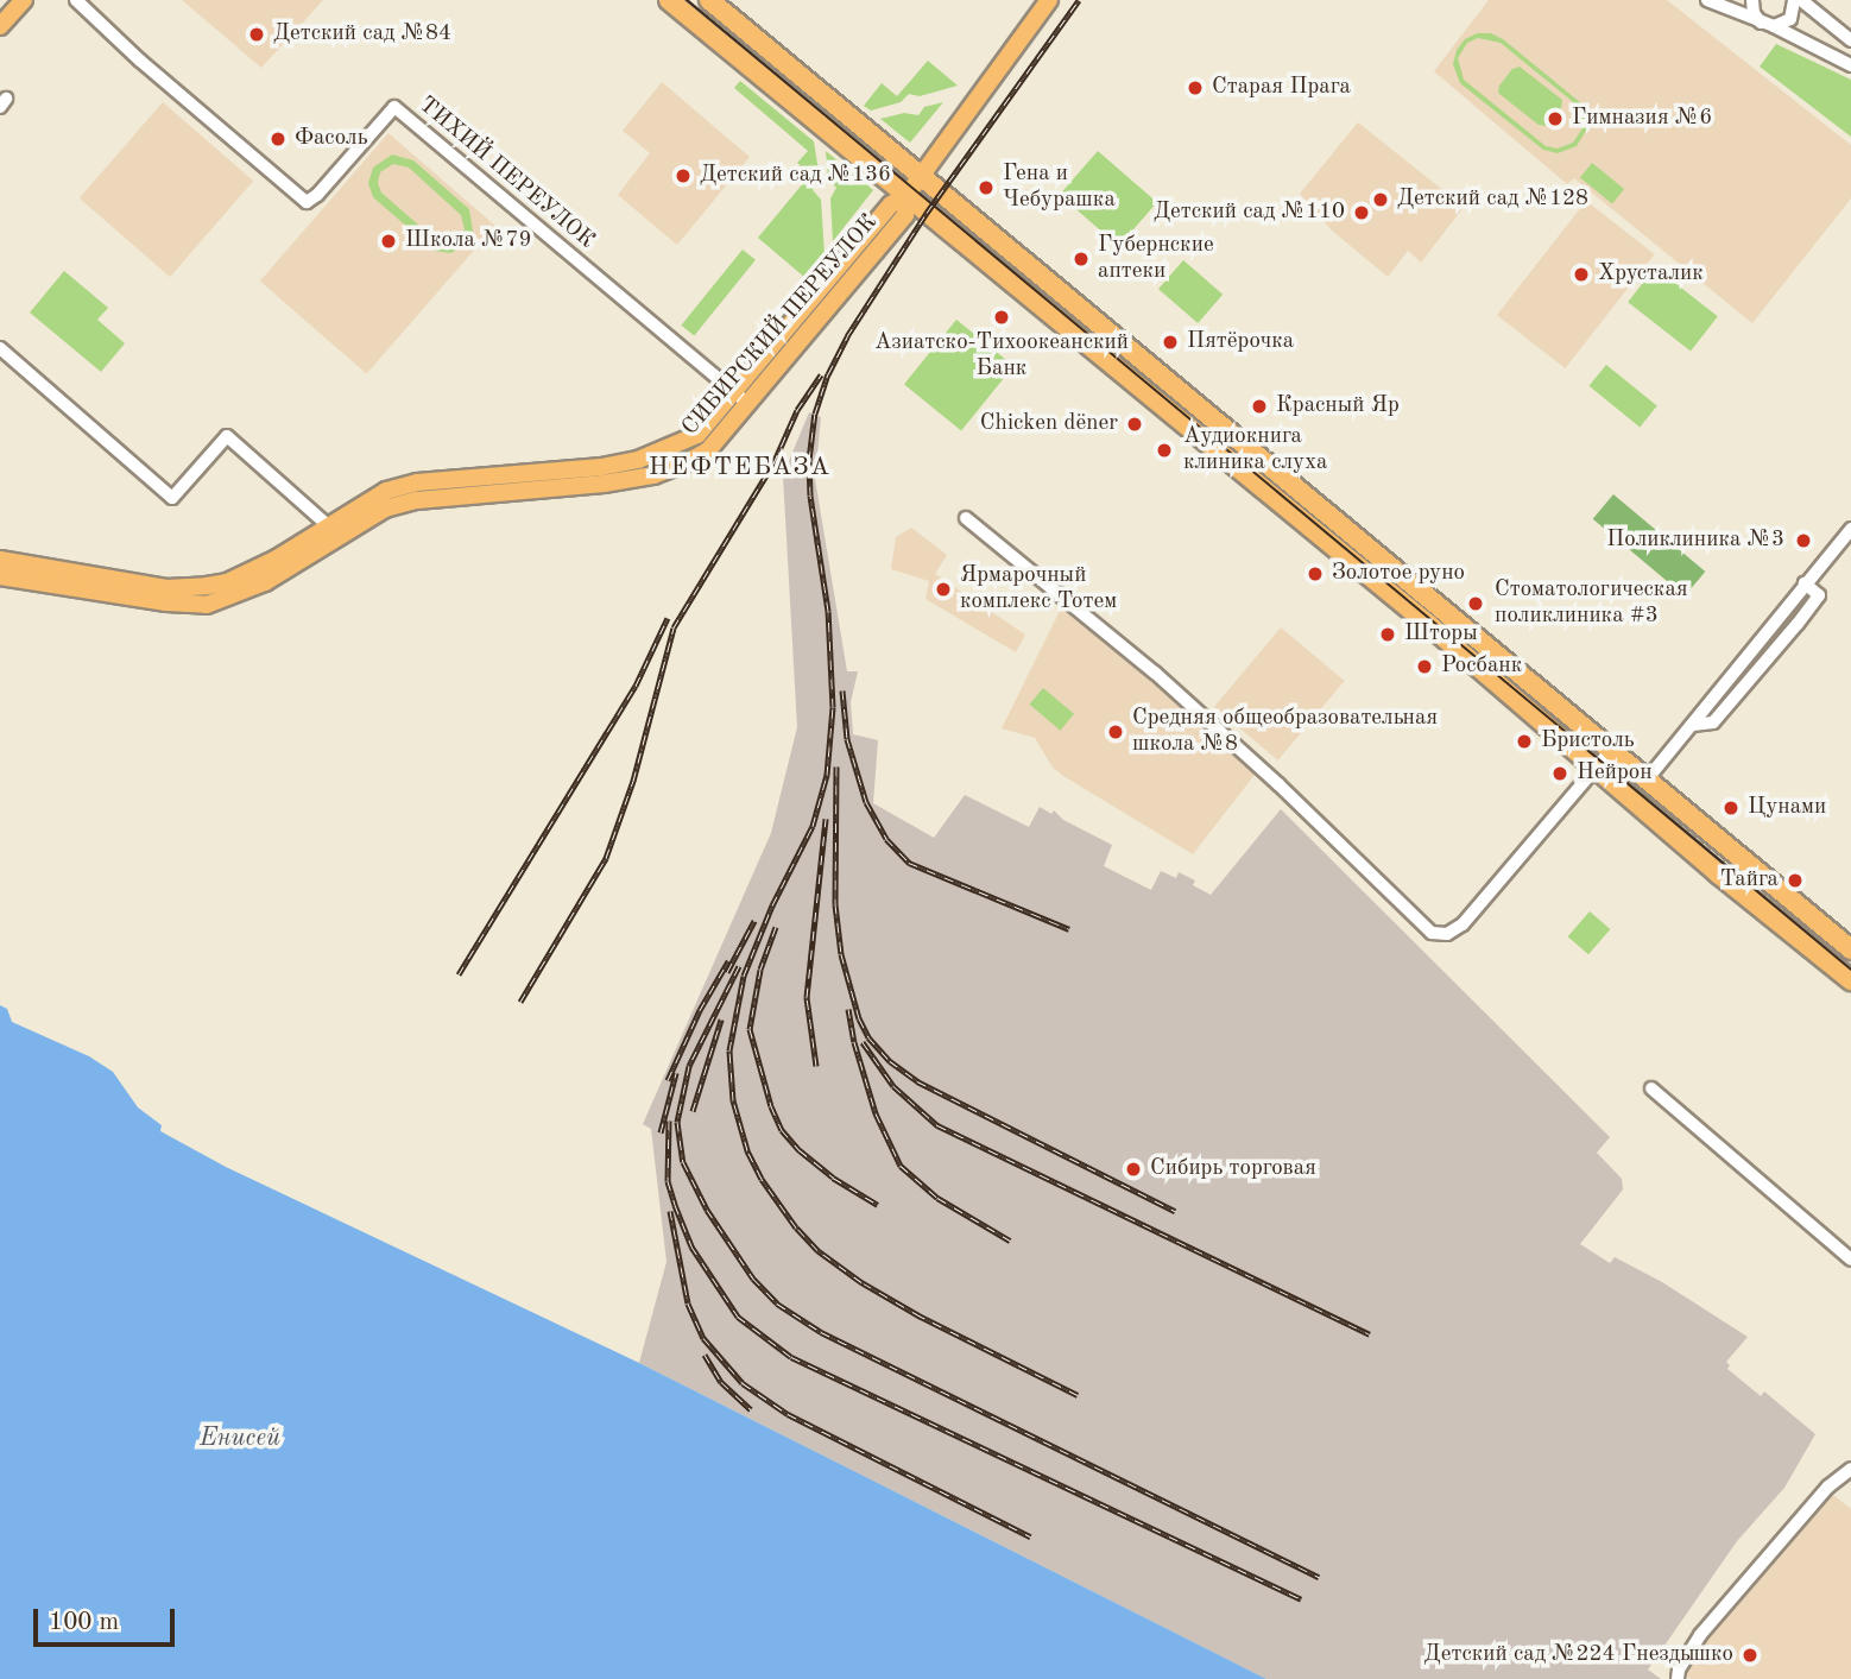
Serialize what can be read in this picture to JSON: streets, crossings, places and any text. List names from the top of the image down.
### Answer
{
  "streets": {
    "main road": ["СИБИРСКИЙ ПЕРЕУЛОК"],
    "street": ["ТИХИЙ ПЕРЕУЛОК"]
  },
  "crossings": [
    ["ТИХИЙ ПЕРЕУЛОК", "СИБИРСКИЙ ПЕРЕУЛОК"]
  ],
  "districts": ["НЕФТЕБАЗА"],
  "water": ["Енисей"],
  "places": [
    "Детский сад №84",
    "Старая Прага",
    "Гимназия №6",
    "Фасоль",
    "Детский сад №136",
    "Гена и Чебурашка",
    "Детский сад №128",
    "Детский сад №110",
    "Школа №79",
    "Губернские аптеки",
    "Хрусталик",
    "Азиатско-Тихоокеанский Банк",
    "Пятёрочка",
    "Красный Яр",
    "Chicken dëner",
    "Аудиокнига клиника слуха",
    "Поликлиника №3",
    "Золотое руно",
    "Ярмарочный комплекс Тотем",
    "Стоматологическая поликлиника #3",
    "Шторы",
    "Росбанк",
    "Средняя общеобразовательная школа №8",
    "Бристоль",
    "Нейрон",
    "Цунами",
    "Тайга",
    "Сибирь торговая",
    "Детский сад №224 Гнездышко"
  ],
  "scale_bar": "100 m"
}
